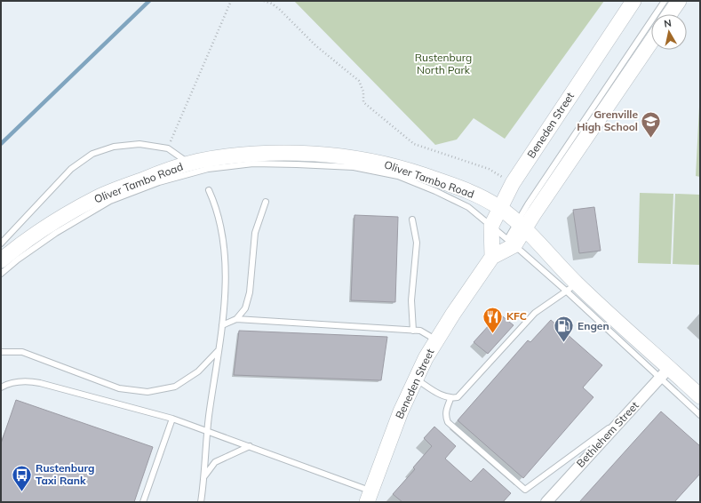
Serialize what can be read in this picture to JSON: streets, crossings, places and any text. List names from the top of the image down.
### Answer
{
  "streets": {
    "main road": ["Beneden Street", "Oliver Tambo Road"],
    "street": ["Bethlehem Street"]
  },
  "crossings": [
    ["Beneden Street", "Oliver Tambo Road"],
    ["Oliver Tambo Road", "Bethlehem Street"]
  ],
  "parks": ["Rustenburg North Park"],
  "places": {
    "school or university": ["Grenville High School"],
    "restaurant": ["KFC"],
    "fuel station": ["Engen"],
    "bus stop": ["Rustenburg Taxi Rank"]
  },
  "north": "top"
}
